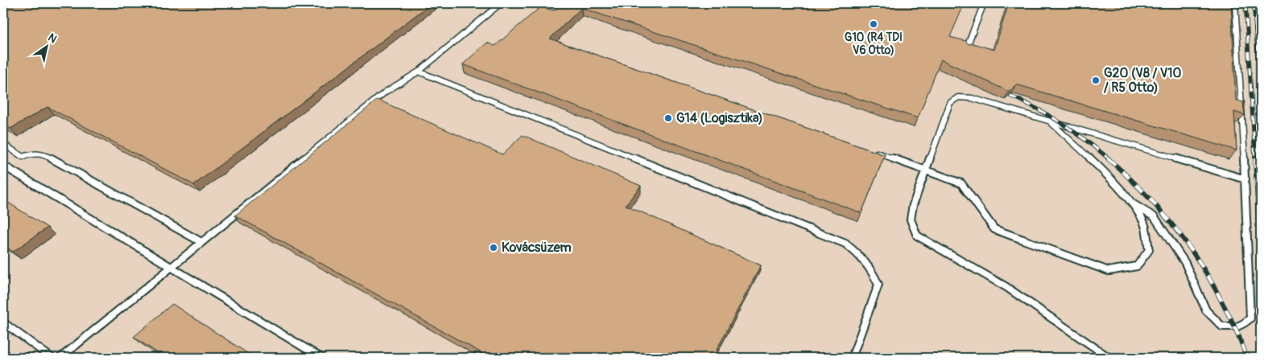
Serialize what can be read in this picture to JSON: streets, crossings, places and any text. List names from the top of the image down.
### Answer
{
  "places": [
    "G10 (R4 TDI V6 Otto)",
    "G20 (V8 / V10 / R5 Otto)",
    "G14 (Logisztika)",
    "Kovácsüzem"
  ],
  "north": "top right"
}
